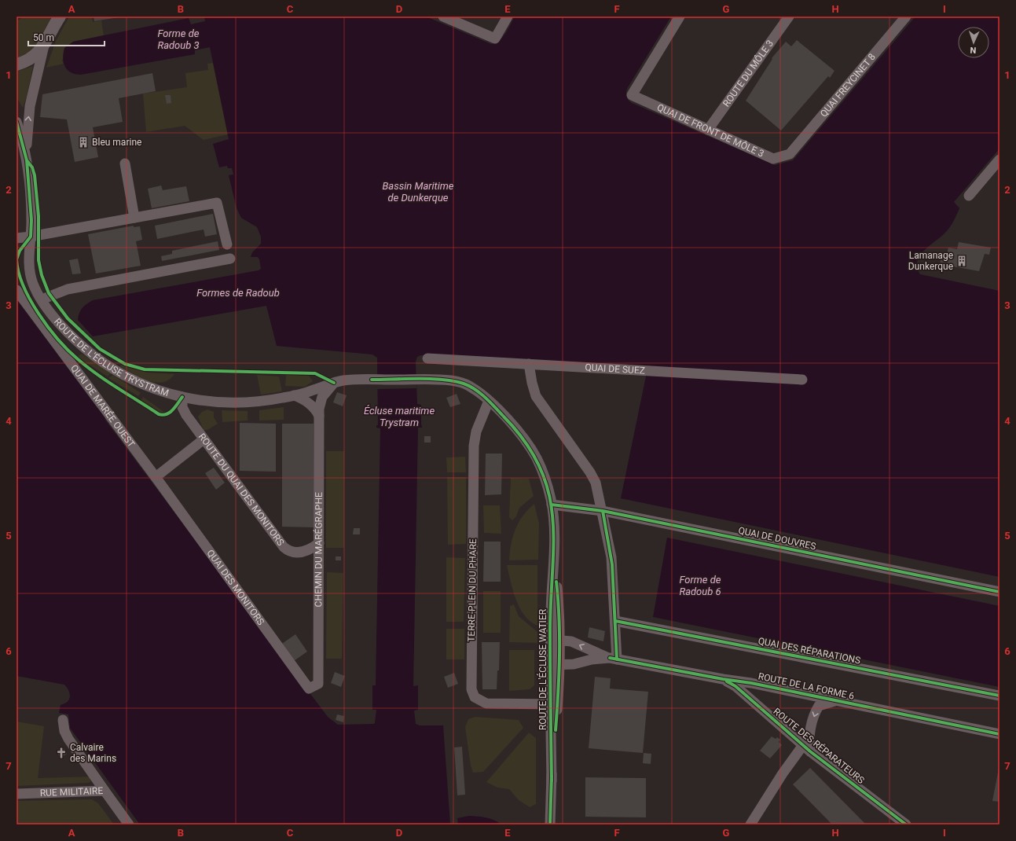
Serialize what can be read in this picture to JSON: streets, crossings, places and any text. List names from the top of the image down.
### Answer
{
  "streets": {
    "street": [
      "ROUTE DU MÔLE 3",
      "QUAI FREYCINET 8",
      "QUAI DE FRONT DE MÔLE 3",
      "ROUTE DE L'ÉCLUSE TRYSTRAM",
      "QUAI DE SUEZ",
      "QUAI DE MARÉE OUEST",
      "ROUTE DU QUAI DES MONITORS",
      "QUAI DE DOUVRES",
      "CHEMIN DU MARÉGRAPHE",
      "QUAI DES MONITORS",
      "TERRE-PLEIN DU PHARE",
      "QUAI DES RÉPARATIONS",
      "ROUTE DE L'ÉCLUSE WATIER",
      "ROUTE DE LA FORME 6",
      "ROUTE DES RÉPARATEURS",
      "RUE MILITAIRE"
    ]
  },
  "crossings": [
    ["ROUTE DU MÔLE 3", "QUAI DE FRONT DE MÔLE 3"],
    ["QUAI FREYCINET 8", "QUAI DE FRONT DE MÔLE 3"],
    ["ROUTE DE L'ÉCLUSE TRYSTRAM", "ROUTE DU QUAI DES MONITORS"],
    ["ROUTE DE L'ÉCLUSE TRYSTRAM", "CHEMIN DU MARÉGRAPHE"],
    ["ROUTE DE L'ÉCLUSE TRYSTRAM", "ROUTE DE L'ÉCLUSE WATIER"],
    ["QUAI DE MARÉE OUEST", "QUAI DES MONITORS"],
    ["ROUTE DU QUAI DES MONITORS", "CHEMIN DU MARÉGRAPHE"],
    ["QUAI DE DOUVRES", "ROUTE DE L'ÉCLUSE WATIER"],
    ["CHEMIN DU MARÉGRAPHE", "QUAI DES MONITORS"],
    ["TERRE-PLEIN DU PHARE", "ROUTE DE L'ÉCLUSE WATIER"],
    ["ROUTE DE L'ÉCLUSE WATIER", "ROUTE DE LA FORME 6"],
    ["ROUTE DE LA FORME 6", "ROUTE DES RÉPARATEURS"]
  ],
  "water": [
    "Forme de Radoub 3",
    "Bassin Maritime de Dunkerque",
    "Formes de Radoub",
    "Écluse maritime Trystram",
    "Forme de Radoub 6"
  ],
  "places": {
    "building": ["Bleu marine", "Lamanage Dunkerque"],
    "church": ["Calvaire des Marins"]
  },
  "scale_bar": "50 m",
  "north": "bottom",
  "grid": {
    "columns": [
      "A",
      "B",
      "C",
      "D",
      "E",
      "F",
      "G",
      "H",
      "I"
    ],
    "rows": [
      "1",
      "2",
      "3",
      "4",
      "5",
      "6",
      "7"
    ]
  }
}
